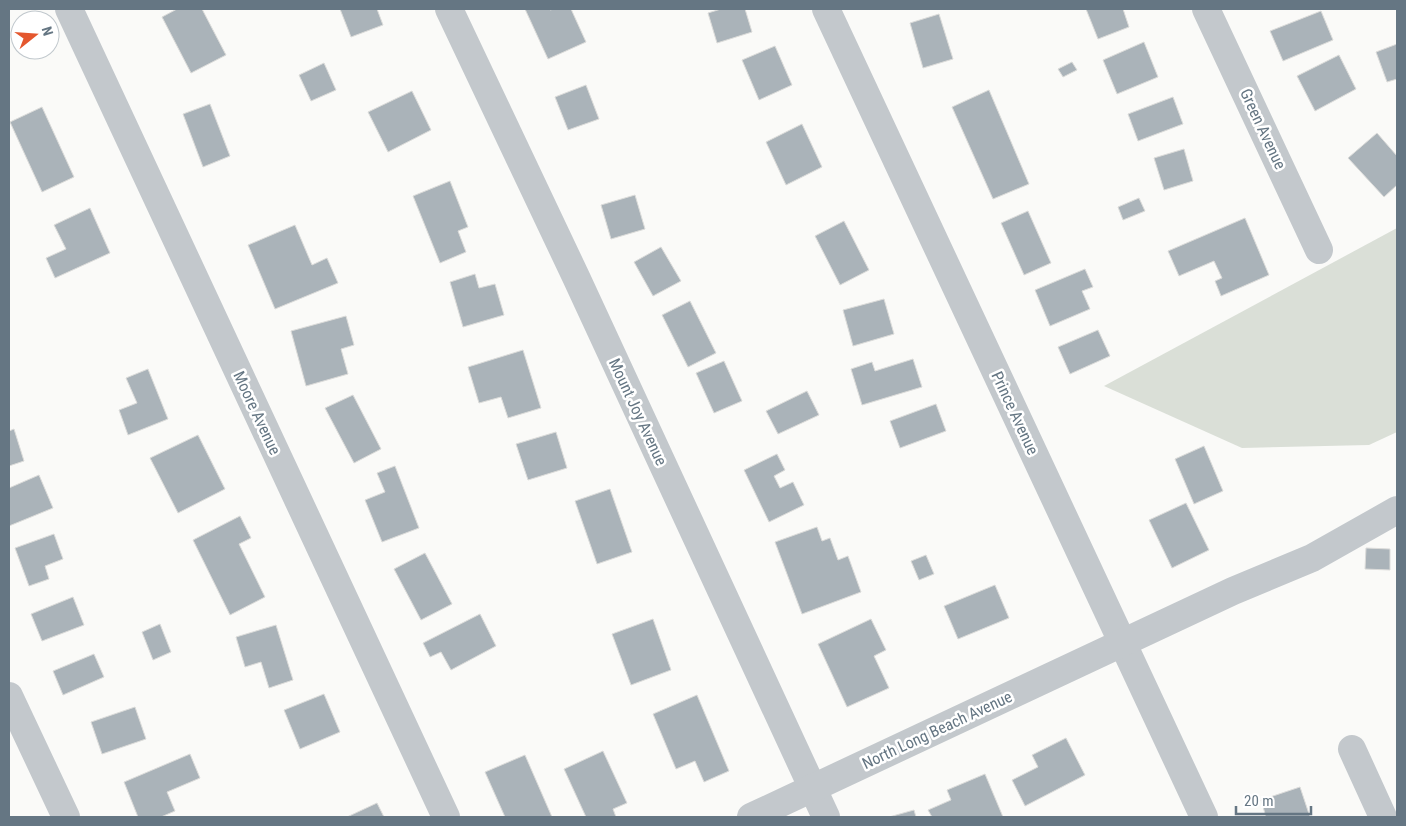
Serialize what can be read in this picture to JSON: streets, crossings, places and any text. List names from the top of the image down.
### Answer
{
  "streets": {
    "street": [
      "Green Avenue",
      "Mount Joy Avenue",
      "Moore Avenue",
      "Prince Avenue",
      "North Long Beach Avenue"
    ]
  },
  "crossings": [
    ["Mount Joy Avenue", "North Long Beach Avenue"],
    ["Prince Avenue", "North Long Beach Avenue"]
  ],
  "scale_bar": "20 m",
  "north": "right"
}
